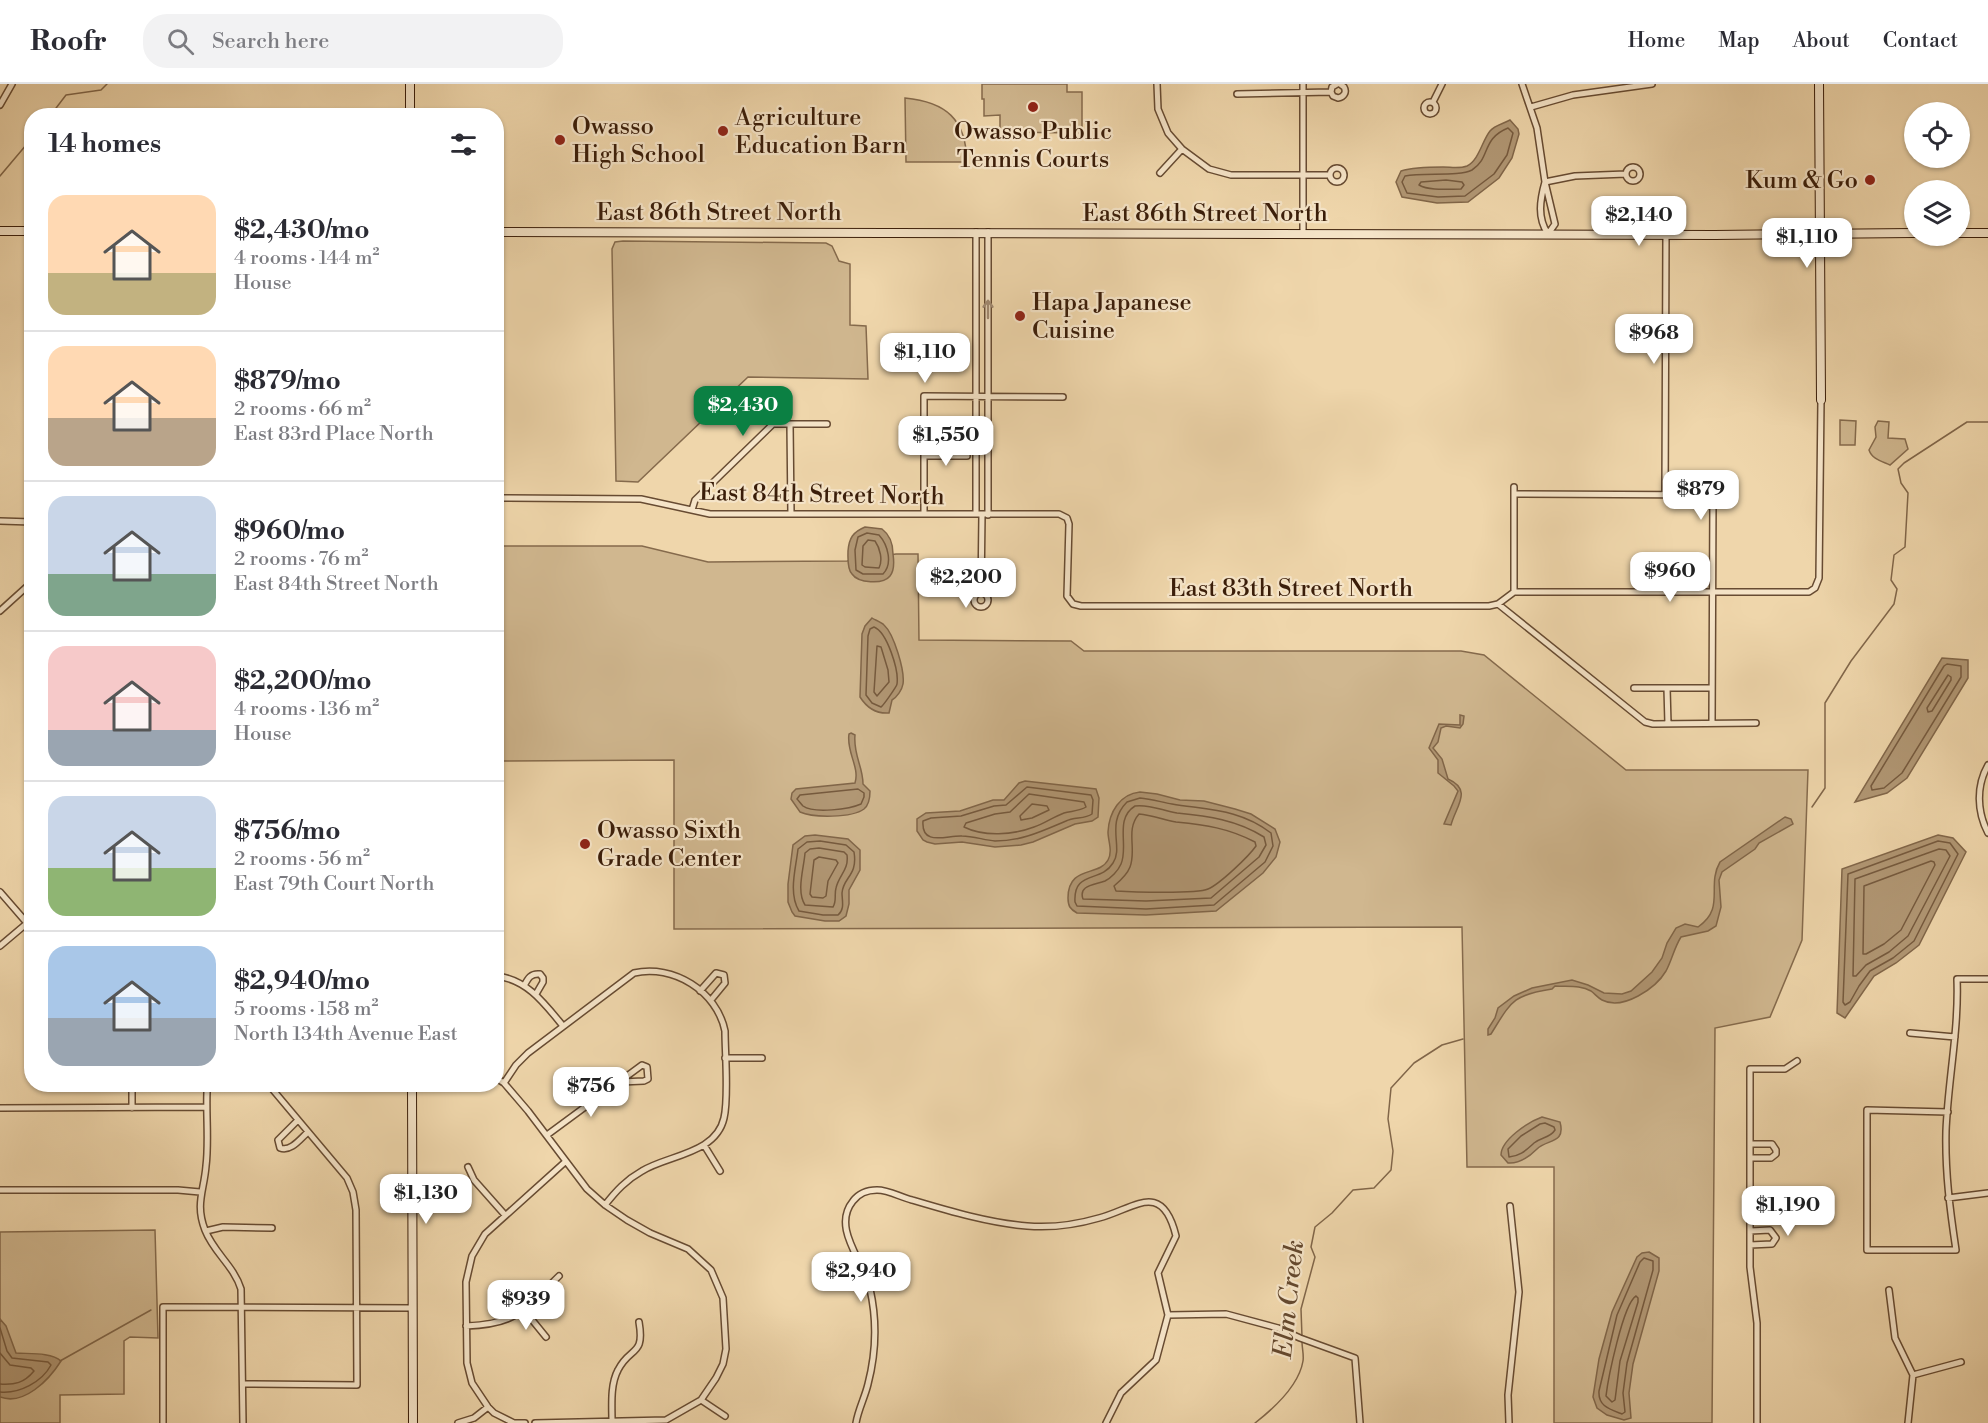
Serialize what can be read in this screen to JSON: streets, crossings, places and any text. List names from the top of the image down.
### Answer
{
  "streets": {
    "main road": ["East 86th Street North"],
    "street": ["East 84th Street North", "East 83th Street North"]
  },
  "crossings": [
    ["East 84th Street North", "East 83th Street North"]
  ],
  "water": ["Elm Creek"],
  "places": [
    "Owasso Public Tennis Courts",
    "Agriculture Education Barn",
    "Owasso High School",
    "Kum & Go",
    "Hapa Japanese Cuisine",
    "Owasso Sixth Grade Center"
  ],
  "page": {
    "header": "Roofr",
    "search": "Search here",
    "nav": [
      "Home",
      "Map",
      "About",
      "Contact"
    ],
    "heading": "14 homes",
    "list": [
      {
        "name": "$2,430/mo",
        "note": "4 rooms · 144 m² · House"
      },
      {
        "name": "$879/mo",
        "note": "2 rooms · 66 m² · East 83rd Place North"
      },
      {
        "name": "$960/mo",
        "note": "2 rooms · 76 m² · East 84th Street North"
      },
      {
        "name": "$2,200/mo",
        "note": "4 rooms · 136 m² · House"
      },
      {
        "name": "$756/mo",
        "note": "2 rooms · 56 m² · East 79th Court North"
      },
      {
        "name": "$2,940/mo",
        "note": "5 rooms · 158 m² · North 134th Avenue East"
      }
    ],
    "price": [
      "$2,140",
      "$1,110",
      "$968",
      "$1,110",
      "$2,430",
      "$1,550",
      "$879",
      "$960",
      "$2,200",
      "$756",
      "$1,130",
      "$1,190",
      "$2,940",
      "$939"
    ]
  }
}
